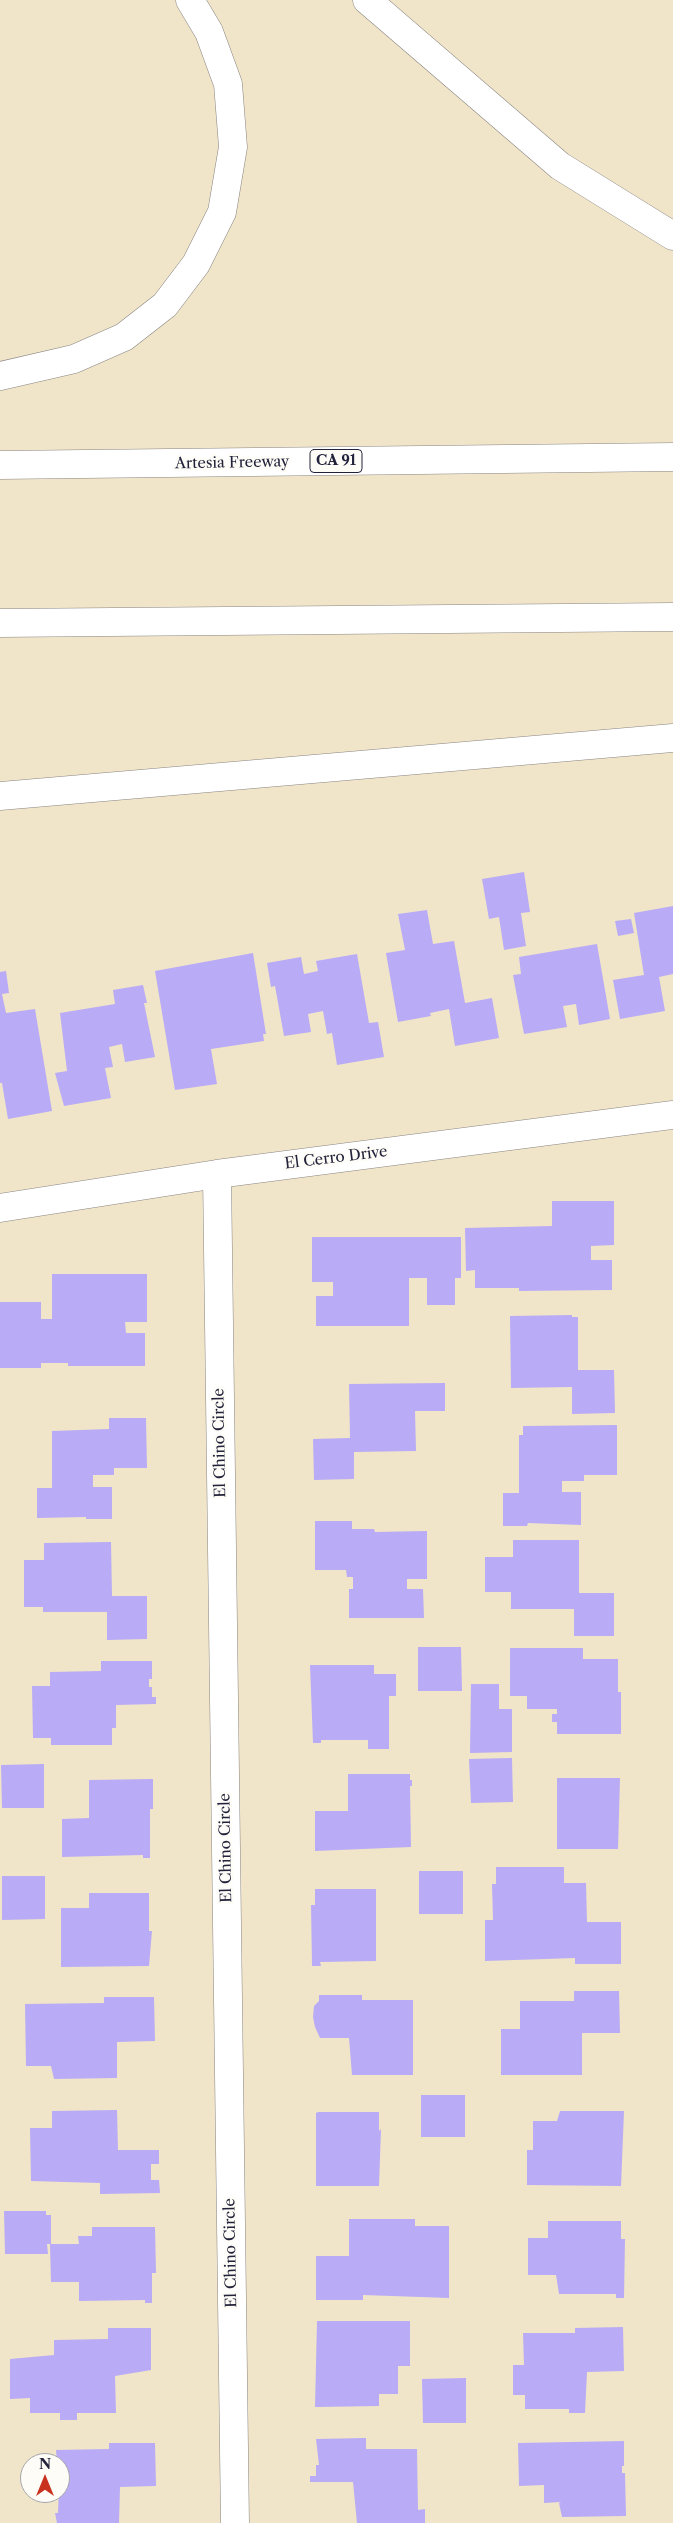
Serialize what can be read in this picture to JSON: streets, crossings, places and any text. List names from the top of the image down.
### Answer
{
  "streets": {
    "main road": [
      "CA 91",
      "Artesia Freeway",
      "El Cerro Drive",
      "El Chino Circle"
    ]
  },
  "crossings": [
    ["El Cerro Drive", "El Chino Circle"]
  ],
  "north": "top"
}
